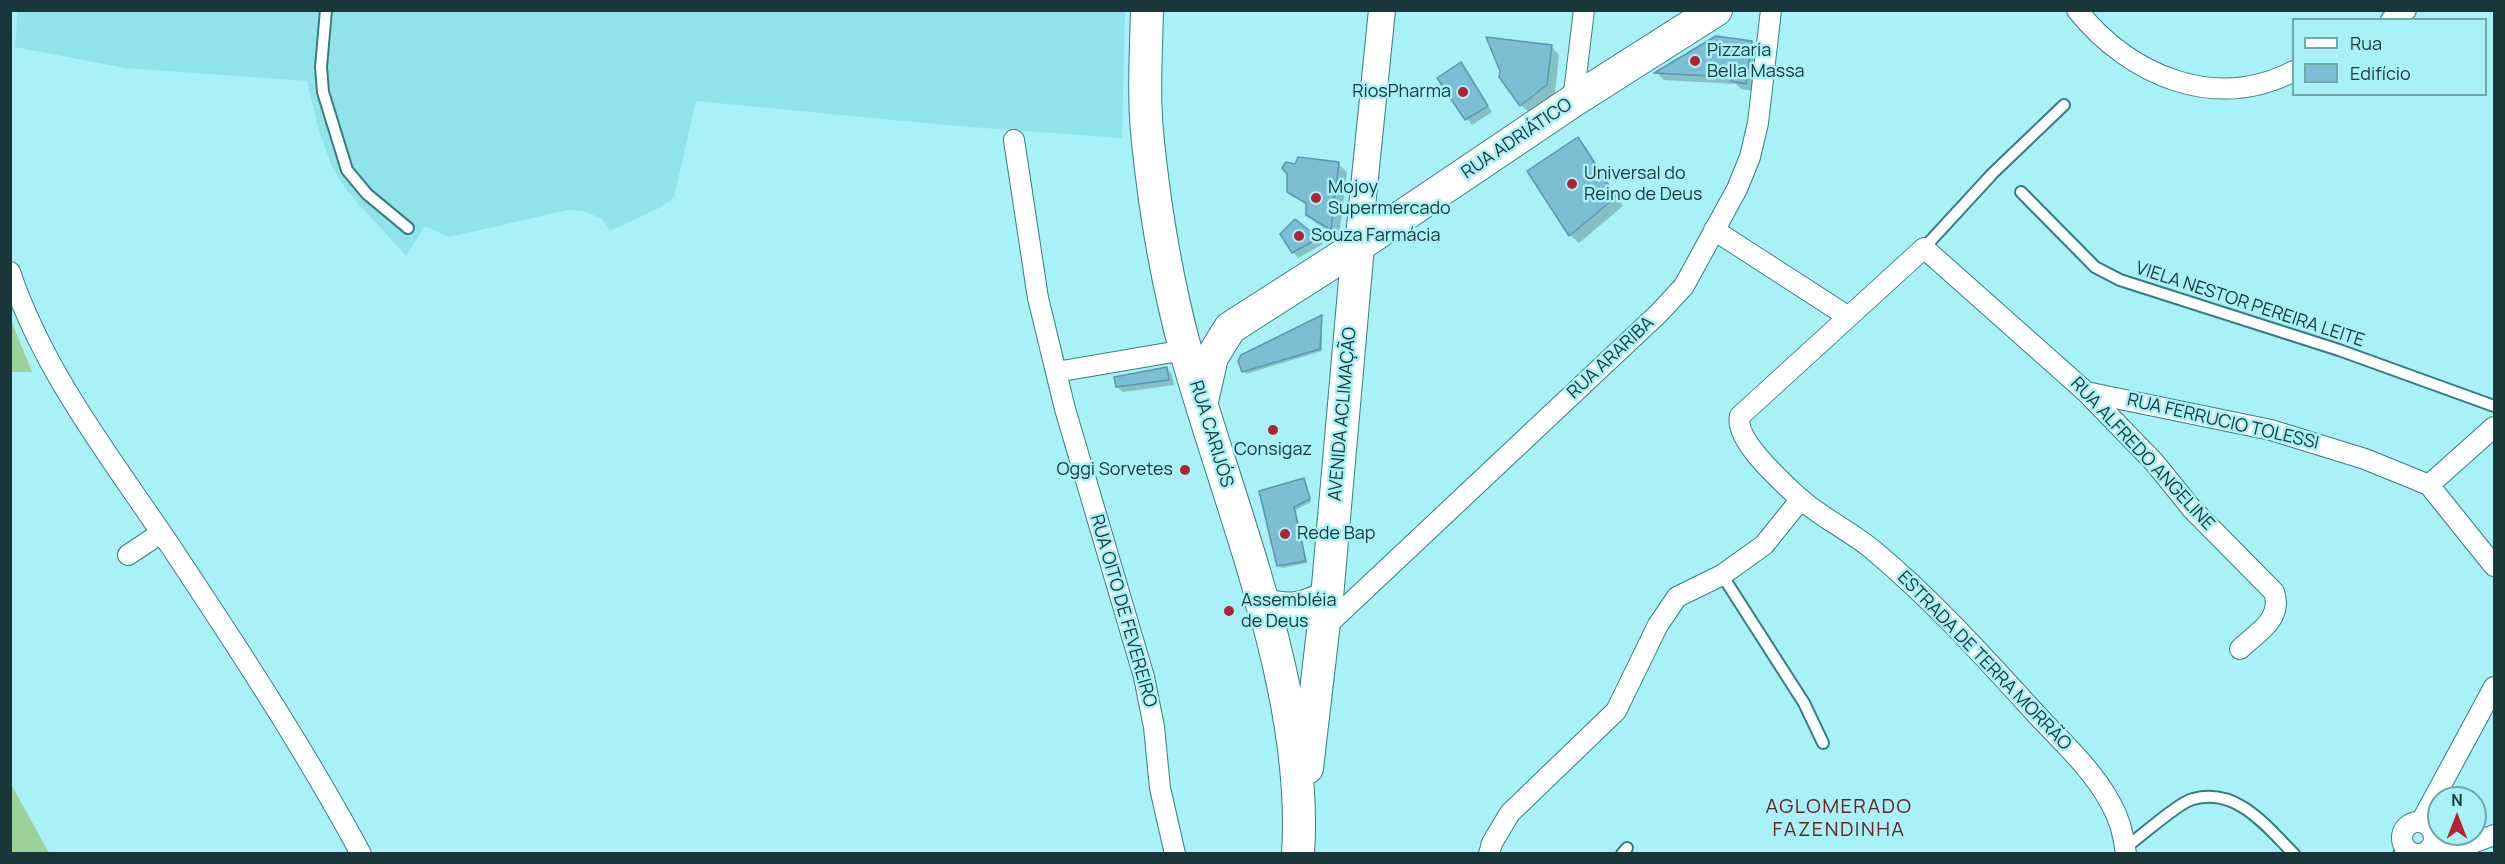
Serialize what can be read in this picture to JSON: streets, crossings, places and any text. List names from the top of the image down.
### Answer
{
  "streets": {
    "main road": ["RUA ADRIÁTICO", "AVENIDA ACLIMAÇÃO", "RUA CARIJÓS"],
    "street": [
      "RUA ARARIBA",
      "RUA FERRUCIO TOLESSI",
      "RUA ALFREDO ANGELINE",
      "RUA OITO DE FEVEREIRO",
      "ESTRADA DE TERRA MORRÃO"
    ],
    "lane": ["VIELA NESTOR PEREIRA LEITE"]
  },
  "crossings": [
    ["RUA ADRIÁTICO", "AVENIDA ACLIMAÇÃO"],
    ["RUA ADRIÁTICO", "RUA CARIJÓS"],
    ["RUA ARARIBA", "AVENIDA ACLIMAÇÃO"],
    ["AVENIDA ACLIMAÇÃO", "RUA CARIJÓS"],
    ["RUA FERRUCIO TOLESSI", "RUA ALFREDO ANGELINE"]
  ],
  "districts": ["AGLOMERADO FAZENDINHA"],
  "places": [
    "Pizzaria Bella Massa",
    "RiosPharma",
    "Universal do Reino de Deus",
    "Mojoy Supermercado",
    "Souza Farmácia",
    "Consigaz",
    "Oggi Sorvetes",
    "Rede Bap",
    "Assembléia de Deus"
  ],
  "legend": ["Rua", "Edifício"],
  "north": "top"
}
